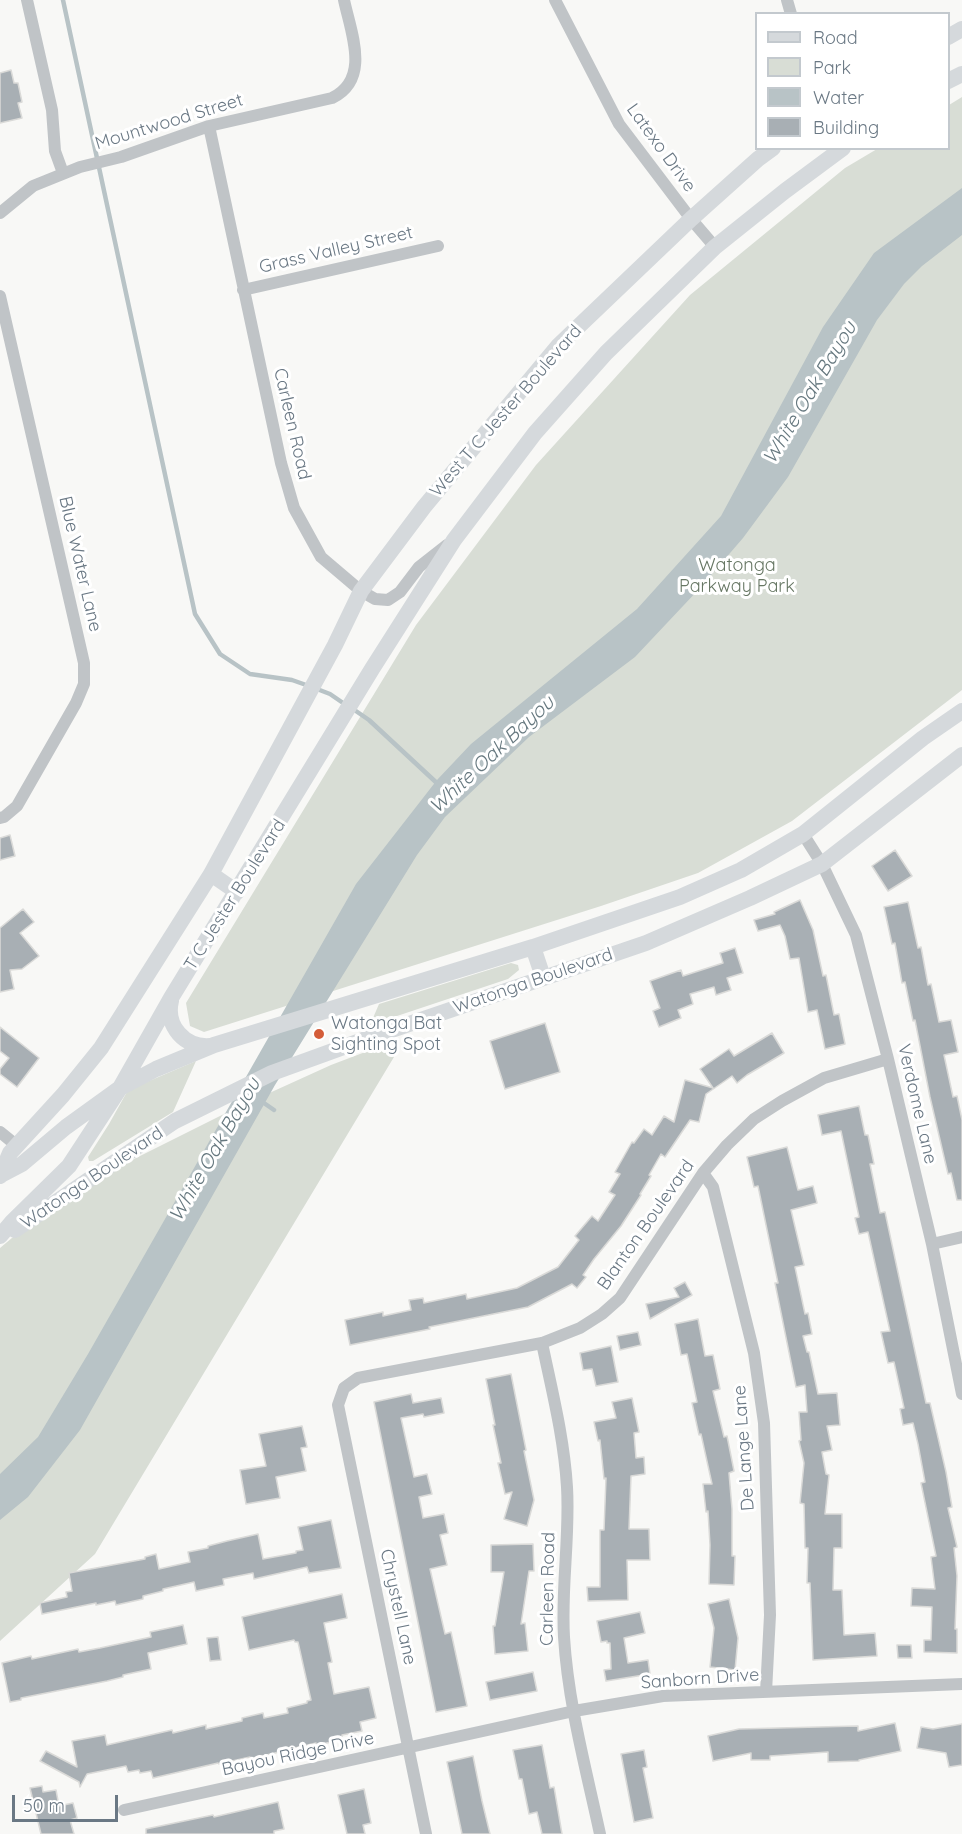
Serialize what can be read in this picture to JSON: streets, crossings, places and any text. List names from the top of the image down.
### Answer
{
  "streets": {
    "main road": ["West T C Jester Boulevard", "T C Jester Boulevard", "Watonga Boulevard"],
    "street": [
      "Mountwood Street",
      "Latexo Drive",
      "Grass Valley Street",
      "Carleen Road",
      "Blue Water Lane",
      "Verdome Lane",
      "Blanton Boulevard",
      "De Lange Lane",
      "Chrystell Lane",
      "Sanborn Drive",
      "Bayou Ridge Drive"
    ]
  },
  "crossings": [
    ["Mountwood Street", "Carleen Road"],
    ["Latexo Drive", "West T C Jester Boulevard"],
    ["Grass Valley Street", "Carleen Road"],
    ["West T C Jester Boulevard", "Carleen Road"],
    ["West T C Jester Boulevard", "T C Jester Boulevard"],
    ["Carleen Road", "T C Jester Boulevard"],
    ["Carleen Road", "Blanton Boulevard"],
    ["Carleen Road", "Sanborn Drive"],
    ["T C Jester Boulevard", "Watonga Boulevard"],
    ["Watonga Boulevard", "Verdome Lane"],
    ["Verdome Lane", "Blanton Boulevard"],
    ["Blanton Boulevard", "De Lange Lane"],
    ["Blanton Boulevard", "Chrystell Lane"],
    ["De Lange Lane", "Sanborn Drive"],
    ["Chrystell Lane", "Sanborn Drive"],
    ["Chrystell Lane", "Bayou Ridge Drive"],
    ["Sanborn Drive", "Bayou Ridge Drive"]
  ],
  "water": ["White Oak Bayou"],
  "parks": ["Watonga Parkway Park"],
  "places": ["Watonga Bat Sighting Spot"],
  "legend": [
    "Road",
    "Park",
    "Water",
    "Building"
  ],
  "scale_bar": "50 m"
}
